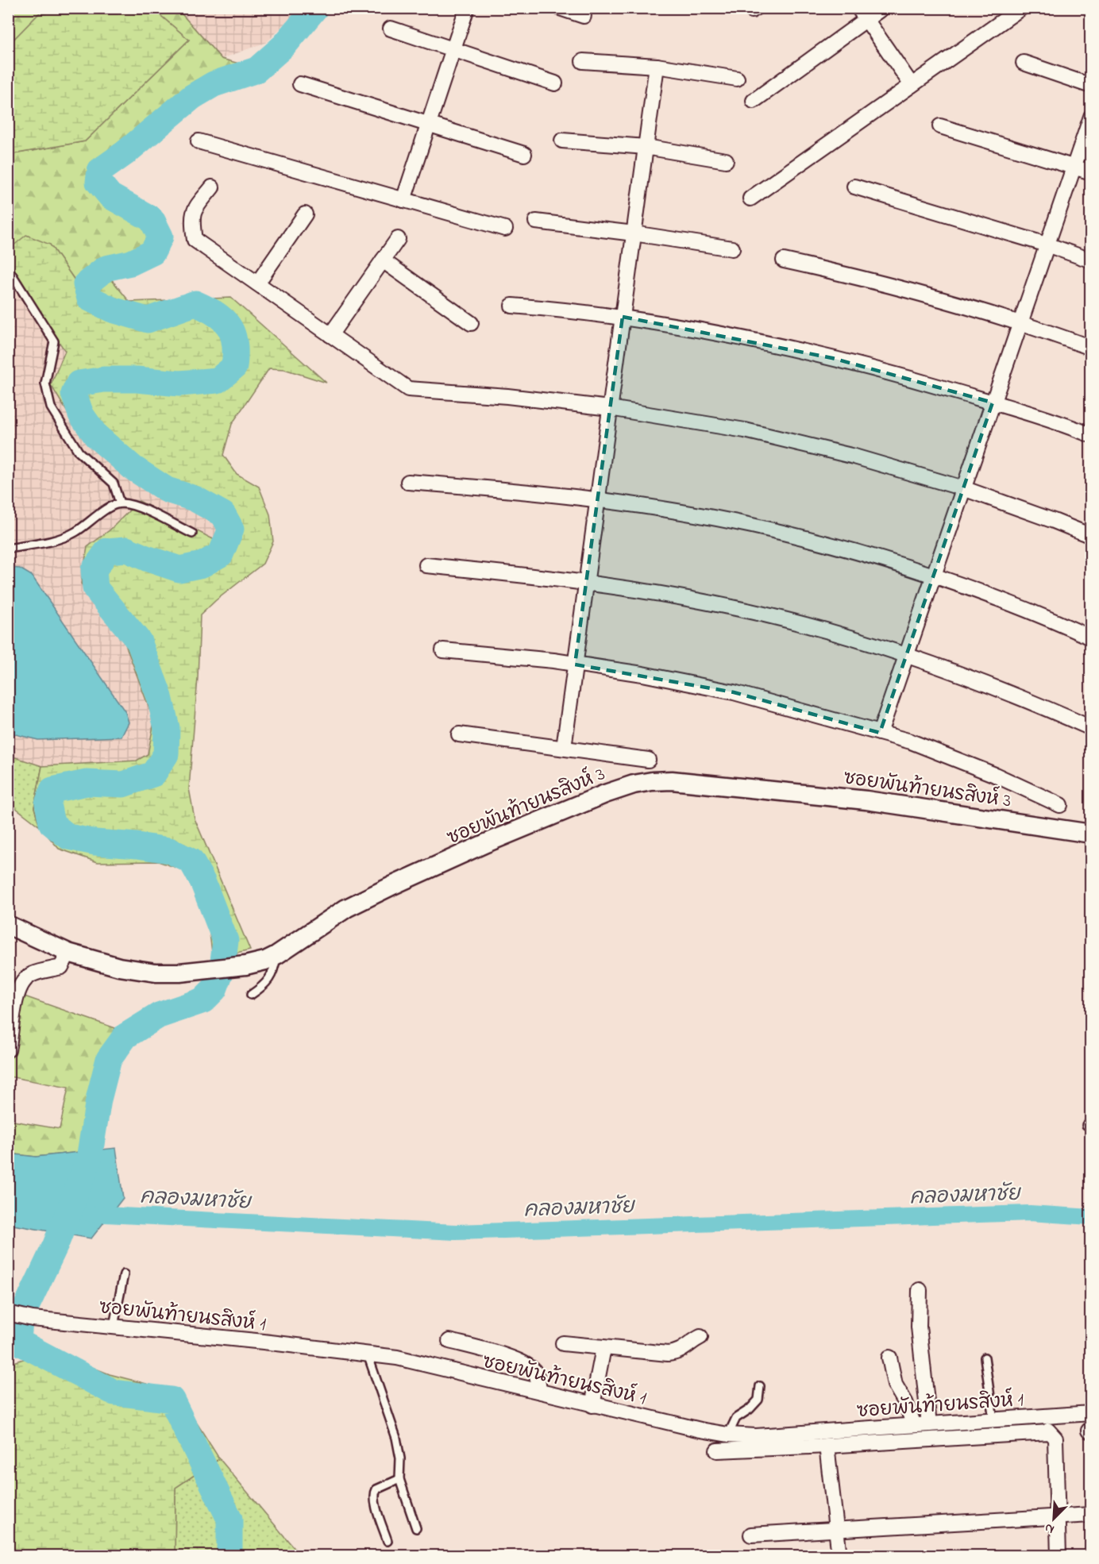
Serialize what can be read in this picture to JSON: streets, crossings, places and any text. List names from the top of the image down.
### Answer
{
  "streets": {
    "street": ["ซอยพันท้ายนรสิงห์ 3", "ซอยพันท้ายนรสิงห์ 1"]
  },
  "water": ["คลองมหาชัย"],
  "north": "bottom left"
}
